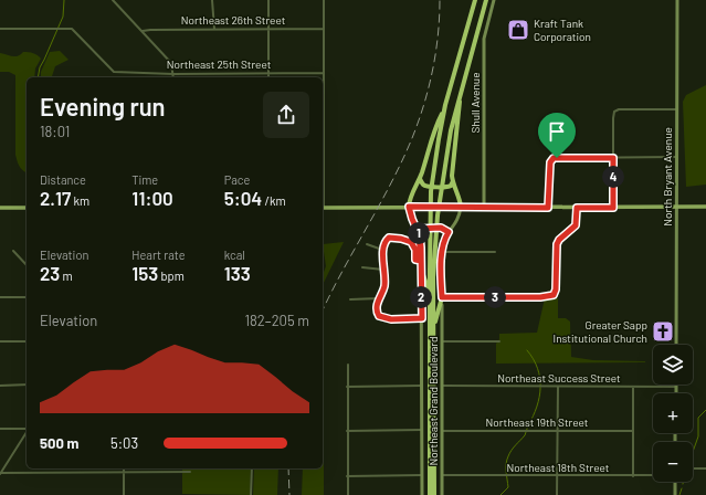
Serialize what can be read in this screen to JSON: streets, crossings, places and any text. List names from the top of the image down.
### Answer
{
  "streets": {
    "street": [
      "Northeast 26th Street",
      "Northeast 25th Street",
      "Shull Avenue",
      "North Bryant Avenue",
      "Northeast Success Street",
      "Northeast Grand Boulevard",
      "Northeast 19th Street",
      "Northeast 18th Street"
    ]
  },
  "crossings": [
    ["Northeast Success Street", "Northeast Grand Boulevard"],
    ["Northeast Grand Boulevard", "Northeast 19th Street"],
    ["Northeast Grand Boulevard", "Northeast 18th Street"]
  ],
  "places": {
    "shop": ["Kraft Tank Corporation"],
    "church": ["Greater Sapp Institutional Church"]
  },
  "page": {
    "heading": ["Evening run", "18:01"],
    "stats": [
      ["Distance", "2.17 km"],
      ["Time", "11:00"],
      ["Pace", "5:04 /km"],
      ["Elevation", "23 m"],
      ["Heart rate", "153 bpm"],
      ["kcal", "133"]
    ],
    "pins": [
      "4",
      "1",
      "2",
      "3"
    ],
    "chart": ["Elevation", "182–205 m"],
    "map_buttons": ["+", "−"],
    "list": [
      {
        "name": "500 m",
        "note": "5:03"
      }
    ]
  }
}
